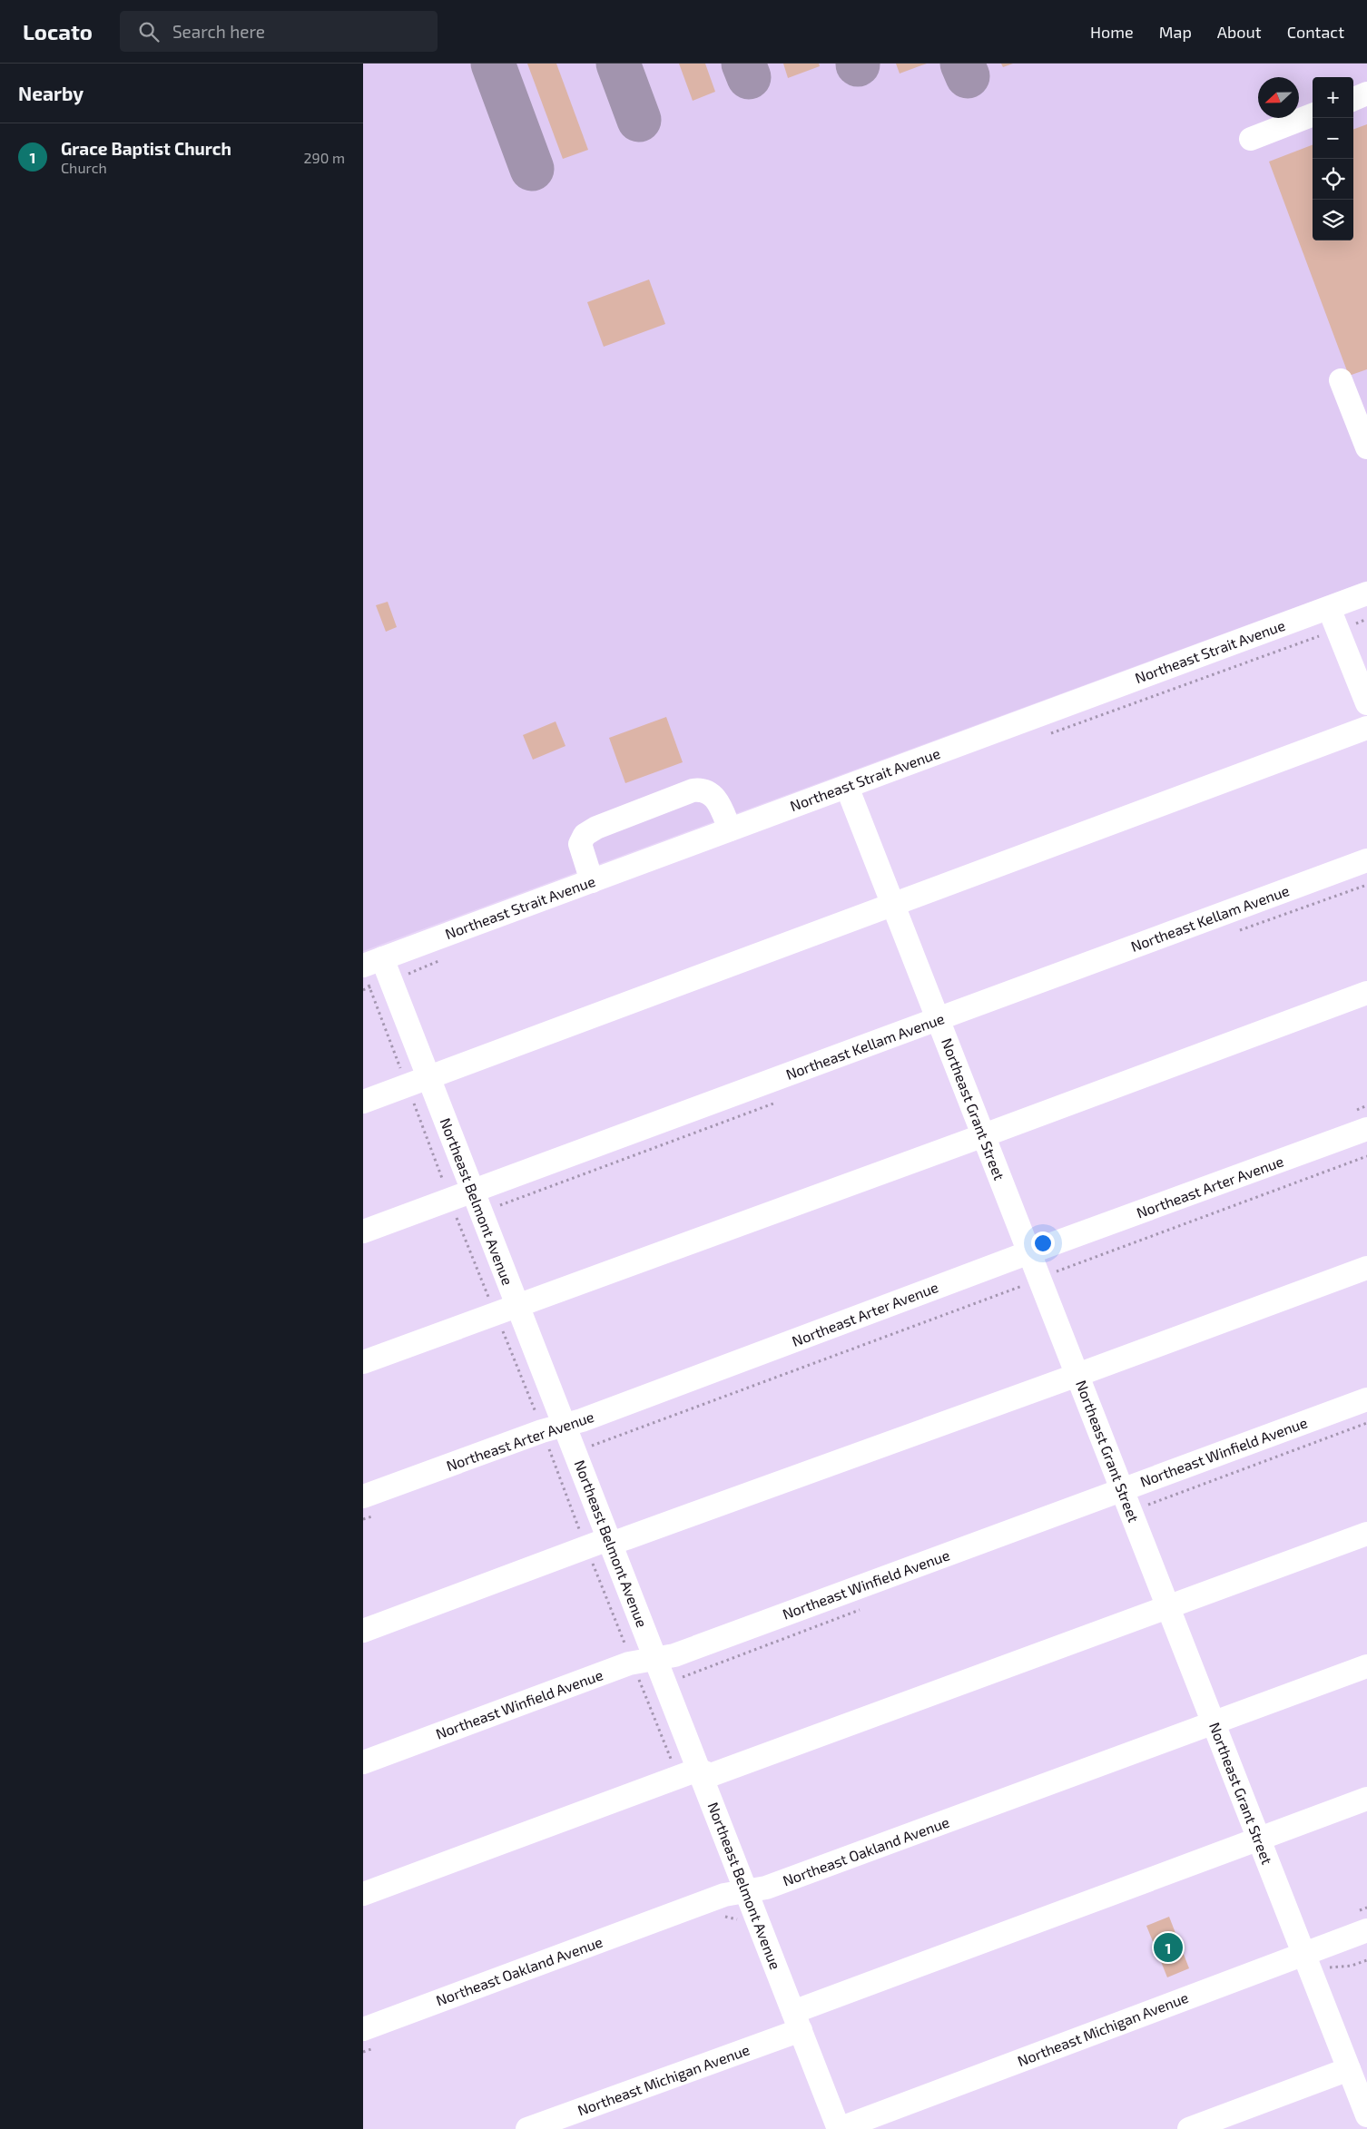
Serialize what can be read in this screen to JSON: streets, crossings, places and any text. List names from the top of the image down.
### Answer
{
  "streets": {
    "street": [
      "Northeast Strait Avenue",
      "Northeast Kellam Avenue",
      "Northeast Grant Street",
      "Northeast Arter Avenue",
      "Northeast Belmont Avenue",
      "Northeast Winfield Avenue",
      "Northeast Oakland Avenue",
      "Northeast Michigan Avenue"
    ]
  },
  "crossings": [
    ["Northeast Strait Avenue", "Northeast Grant Street"],
    ["Northeast Strait Avenue", "Northeast Belmont Avenue"],
    ["Northeast Kellam Avenue", "Northeast Grant Street"],
    ["Northeast Kellam Avenue", "Northeast Belmont Avenue"],
    ["Northeast Grant Street", "Northeast Arter Avenue"],
    ["Northeast Grant Street", "Northeast Winfield Avenue"],
    ["Northeast Grant Street", "Northeast Oakland Avenue"],
    ["Northeast Grant Street", "Northeast Michigan Avenue"],
    ["Northeast Arter Avenue", "Northeast Belmont Avenue"],
    ["Northeast Belmont Avenue", "Northeast Winfield Avenue"],
    ["Northeast Belmont Avenue", "Northeast Oakland Avenue"],
    ["Northeast Belmont Avenue", "Northeast Michigan Avenue"]
  ],
  "north": "left",
  "page": {
    "header": "Locato",
    "search": "Search here",
    "nav": [
      "Home",
      "Map",
      "About",
      "Contact"
    ],
    "heading": "Nearby",
    "map_buttons": ["+", "−"],
    "list": [
      {
        "mark": "1",
        "name": "Grace Baptist Church",
        "note": "Church",
        "value": "290 m"
      }
    ],
    "pins": "1"
  }
}
